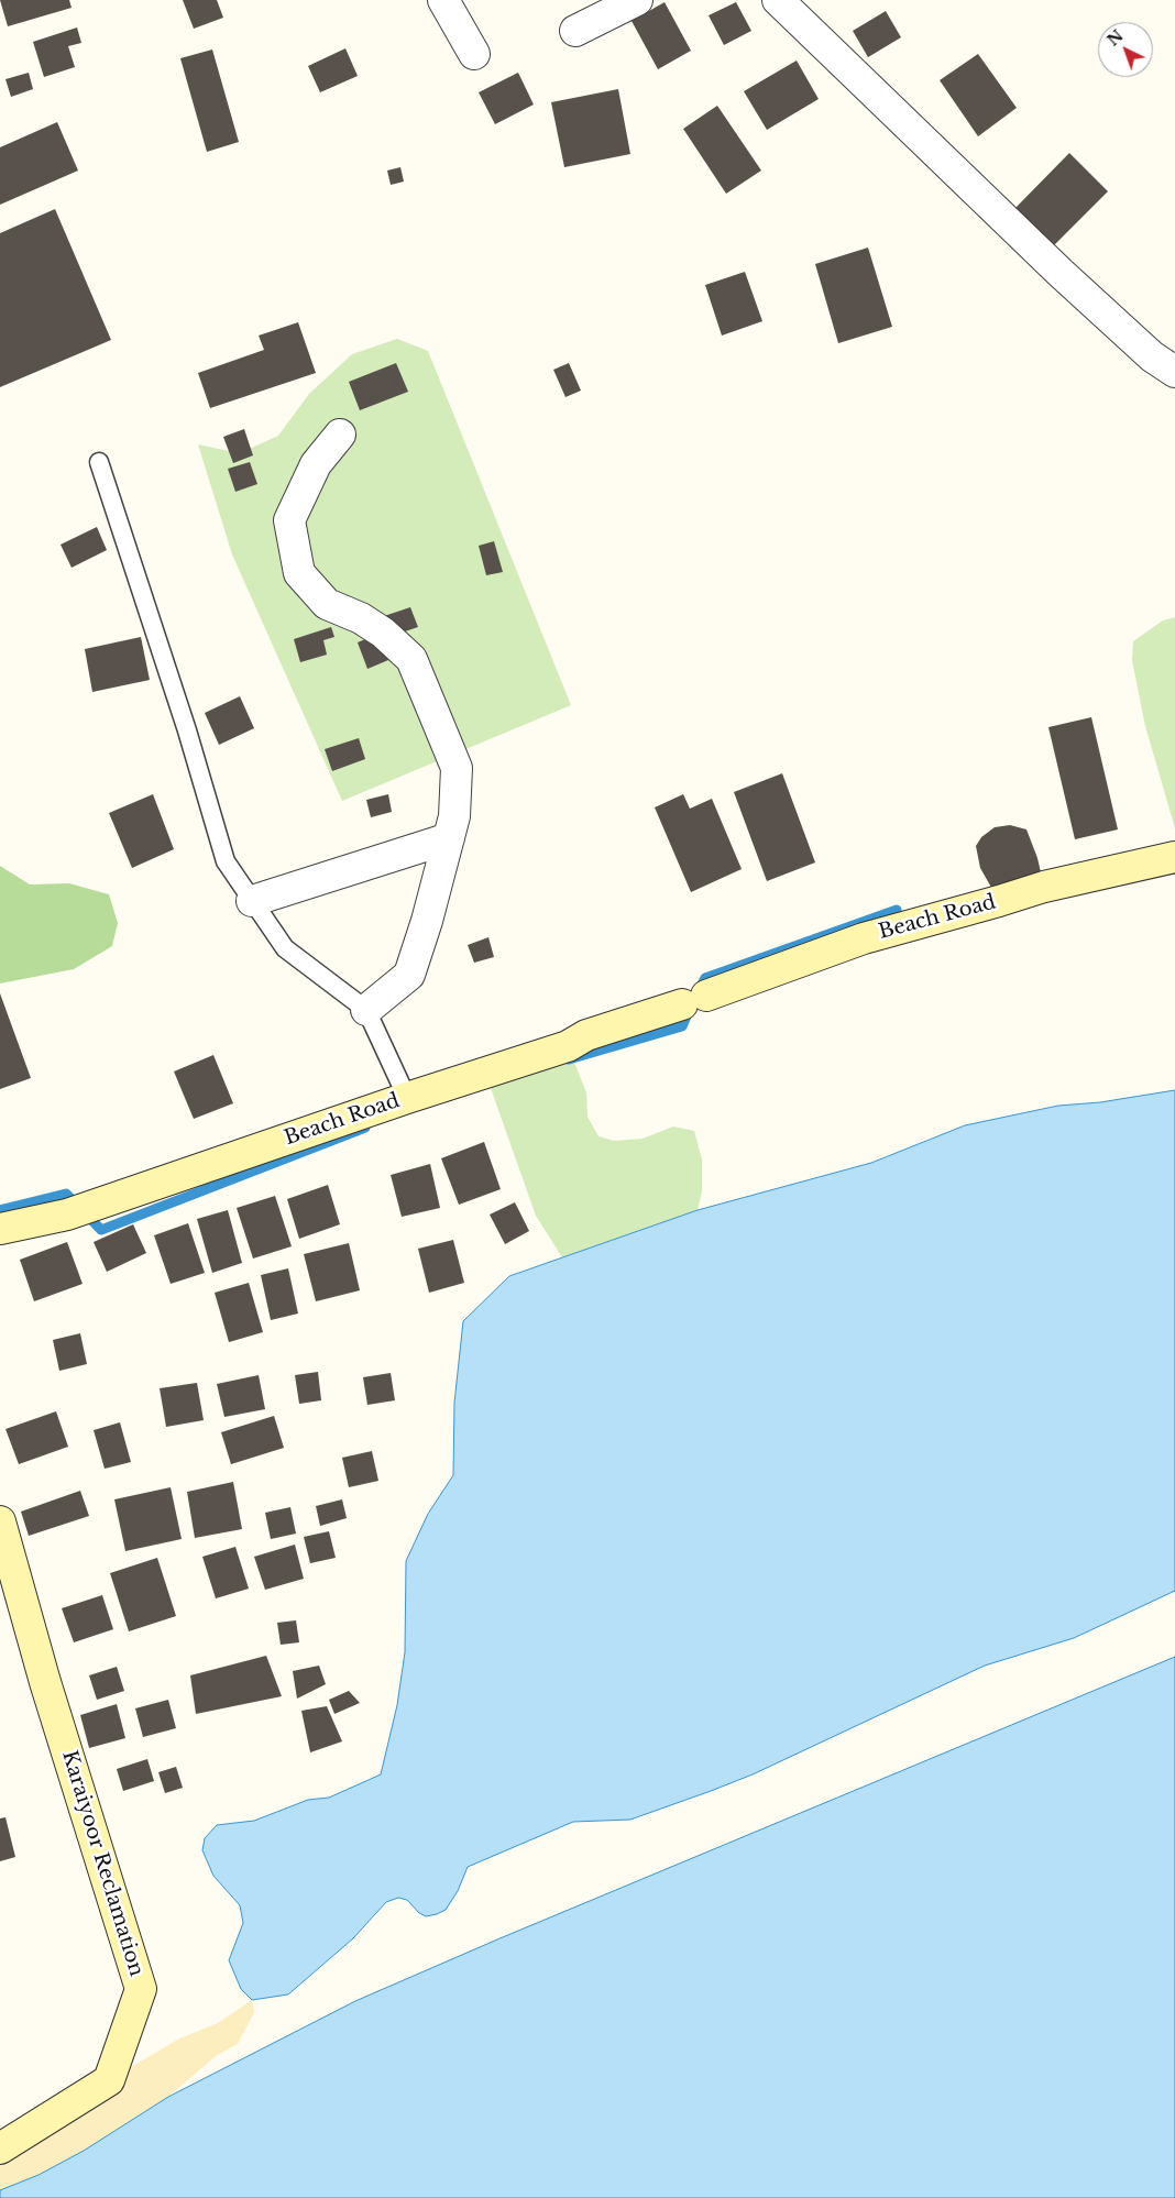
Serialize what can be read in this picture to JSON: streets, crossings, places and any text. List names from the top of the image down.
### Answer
{
  "streets": {
    "main road": ["Beach Road", "Karaiyoor Reclamation"]
  },
  "north": "top left"
}
